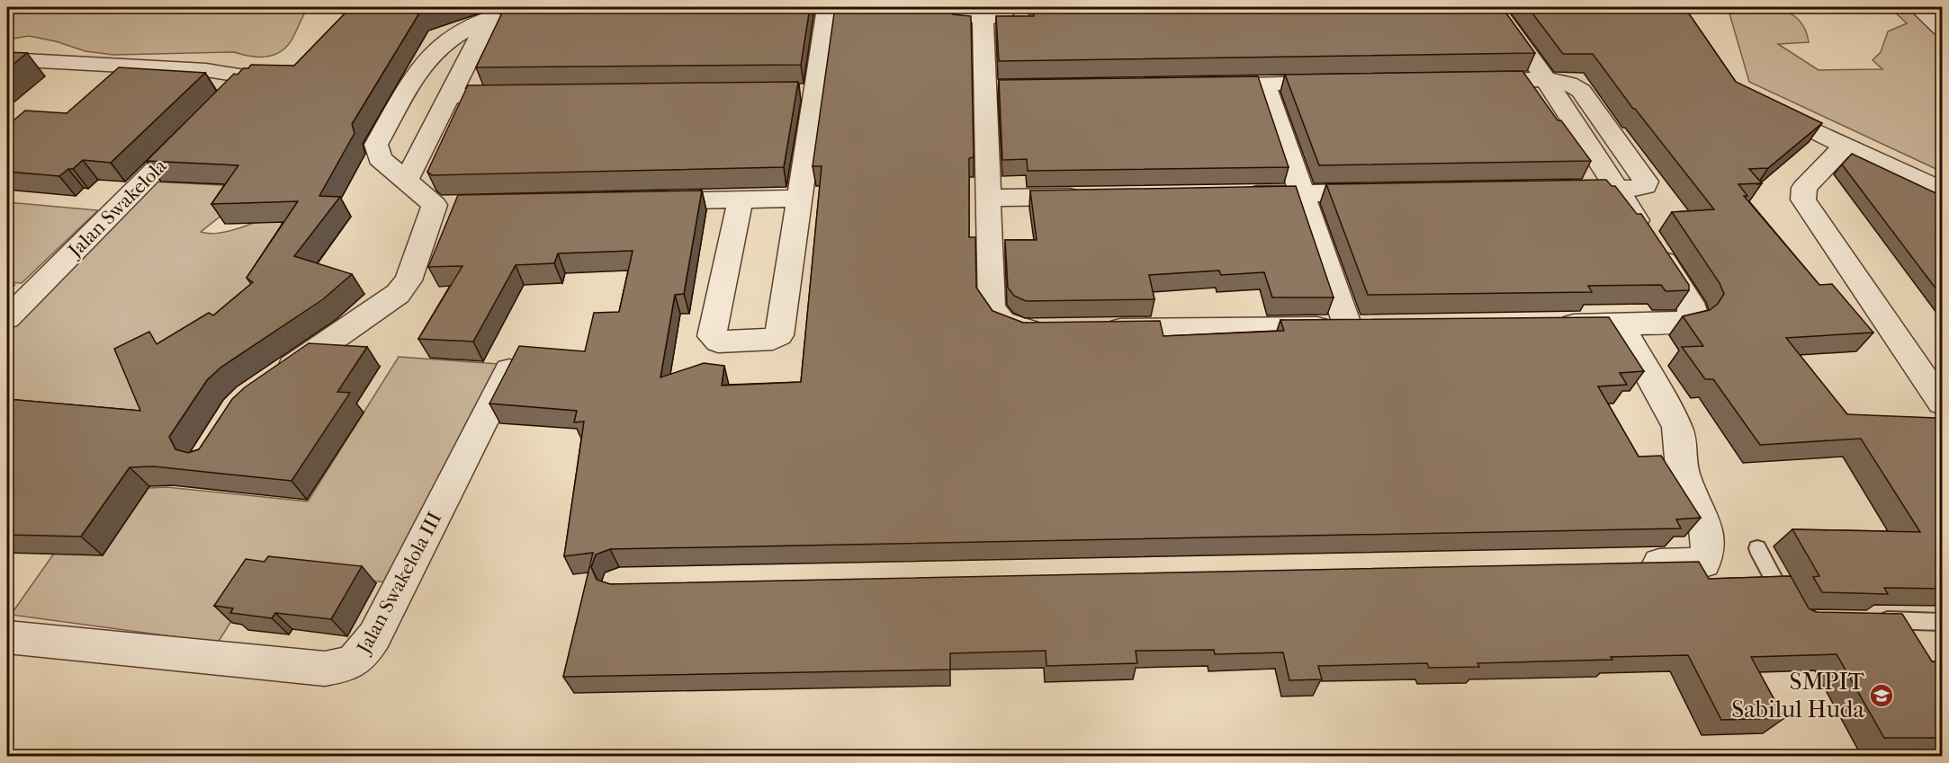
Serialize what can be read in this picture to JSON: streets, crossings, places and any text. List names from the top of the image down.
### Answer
{
  "streets": {
    "street": ["Jalan Swakelola", "Jalan Swakelola III"]
  },
  "places": {
    "school or university": ["SMPIT Sabilul Huda"]
  }
}
